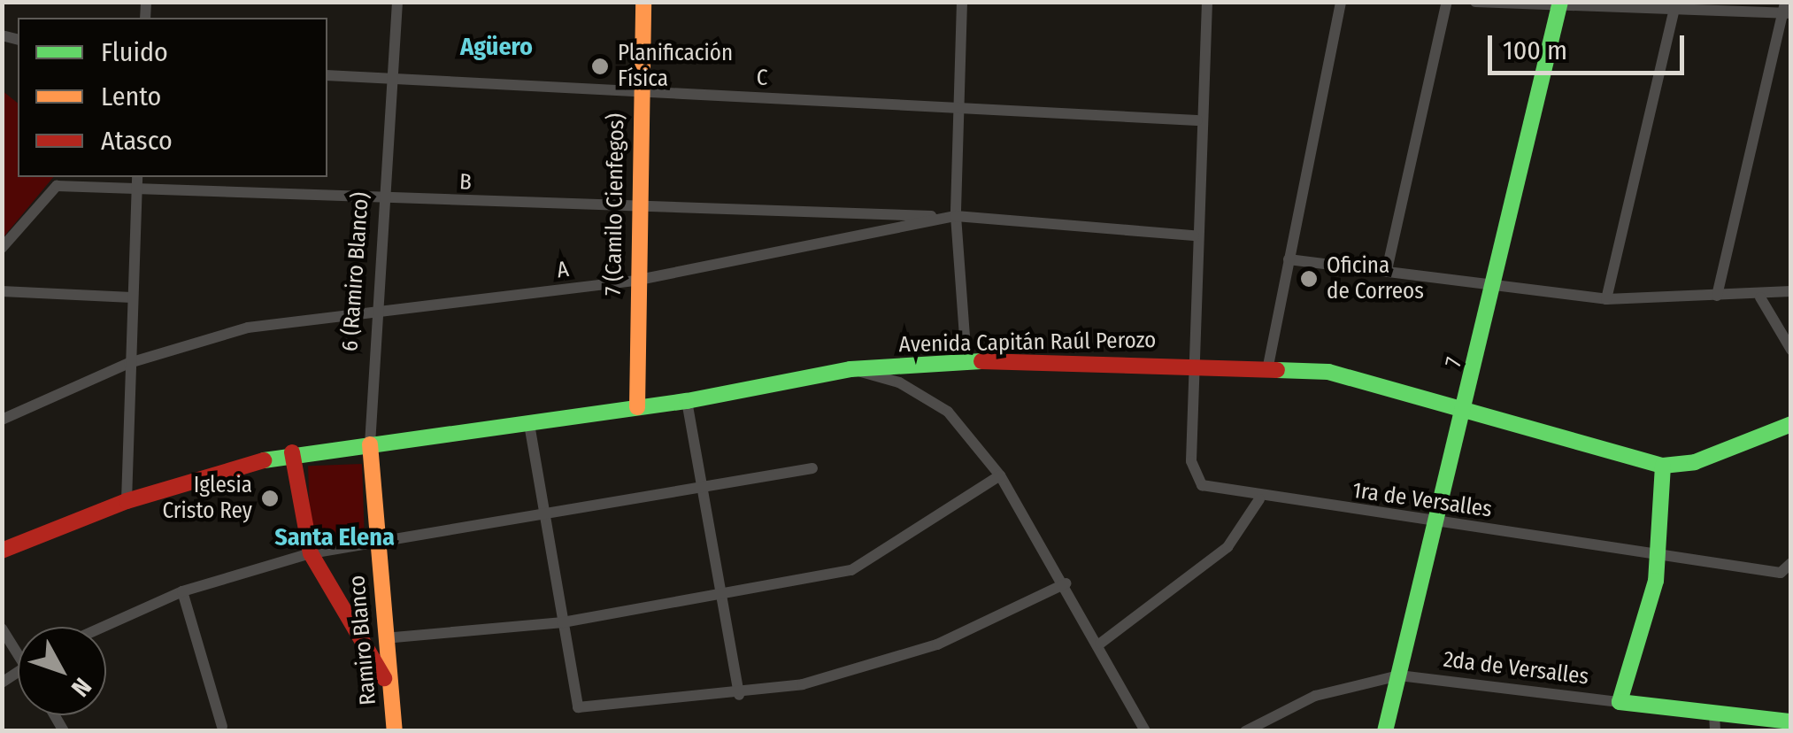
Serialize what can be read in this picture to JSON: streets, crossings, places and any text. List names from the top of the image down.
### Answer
{
  "streets": {
    "main road": [
      "7 (Camilo Cienfegos)",
      "6 (Ramiro Blanco)",
      "Avenida Capitán Raúl Perozo",
      "7",
      "Ramiro Blanco",
      "2da de Versalles"
    ],
    "street": [
      "C",
      "B",
      "A",
      "1ra de Versalles"
    ]
  },
  "crossings": [
    ["C", "7 (Camilo Cienfegos)"],
    ["C", "6 (Ramiro Blanco)"],
    ["B", "7 (Camilo Cienfegos)"],
    ["B", "A"],
    ["B", "6 (Ramiro Blanco)"],
    ["7 (Camilo Cienfegos)", "A"],
    ["7 (Camilo Cienfegos)", "Avenida Capitán Raúl Perozo"],
    ["A", "6 (Ramiro Blanco)"],
    ["6 (Ramiro Blanco)", "Avenida Capitán Raúl Perozo"],
    ["6 (Ramiro Blanco)", "Ramiro Blanco"],
    ["Avenida Capitán Raúl Perozo", "7"],
    ["Avenida Capitán Raúl Perozo", "1ra de Versalles"],
    ["7", "1ra de Versalles"],
    ["7", "2da de Versalles"]
  ],
  "districts": ["Agüero", "Santa Elena"],
  "places": ["Planificación Física", "Oficina de Correos", "Iglesia Cristo Rey"],
  "legend": ["Fluido", "Lento", "Atasco"],
  "scale_bar": "100 m",
  "north": "bottom right"
}
